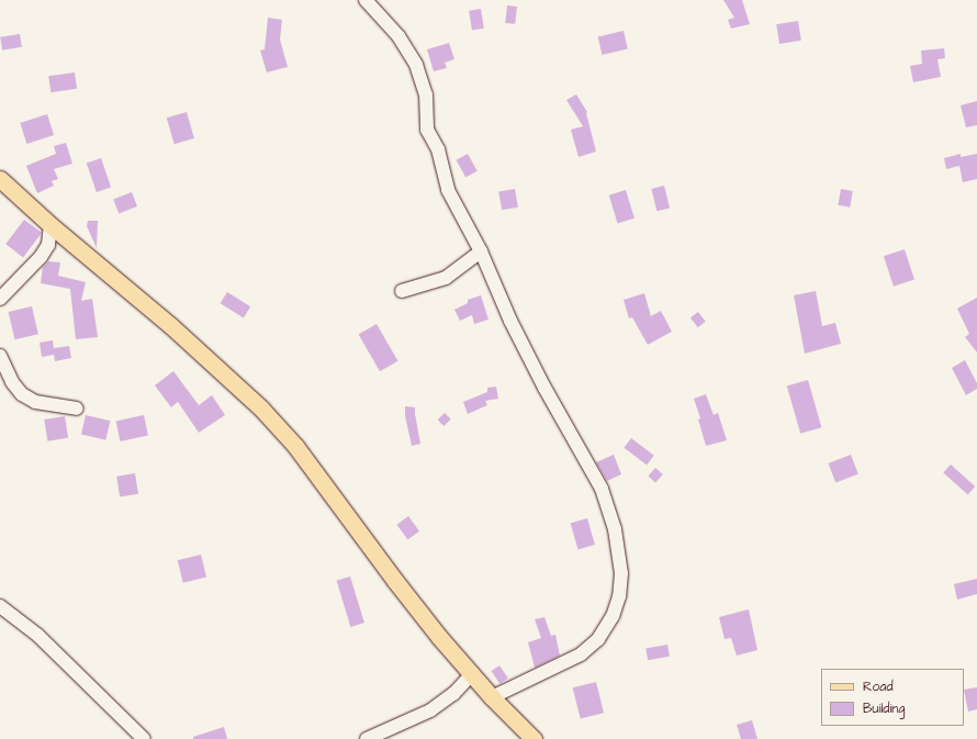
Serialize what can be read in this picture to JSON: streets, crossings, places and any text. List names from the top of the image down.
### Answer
{
  "legend": ["Road", "Building"]
}
